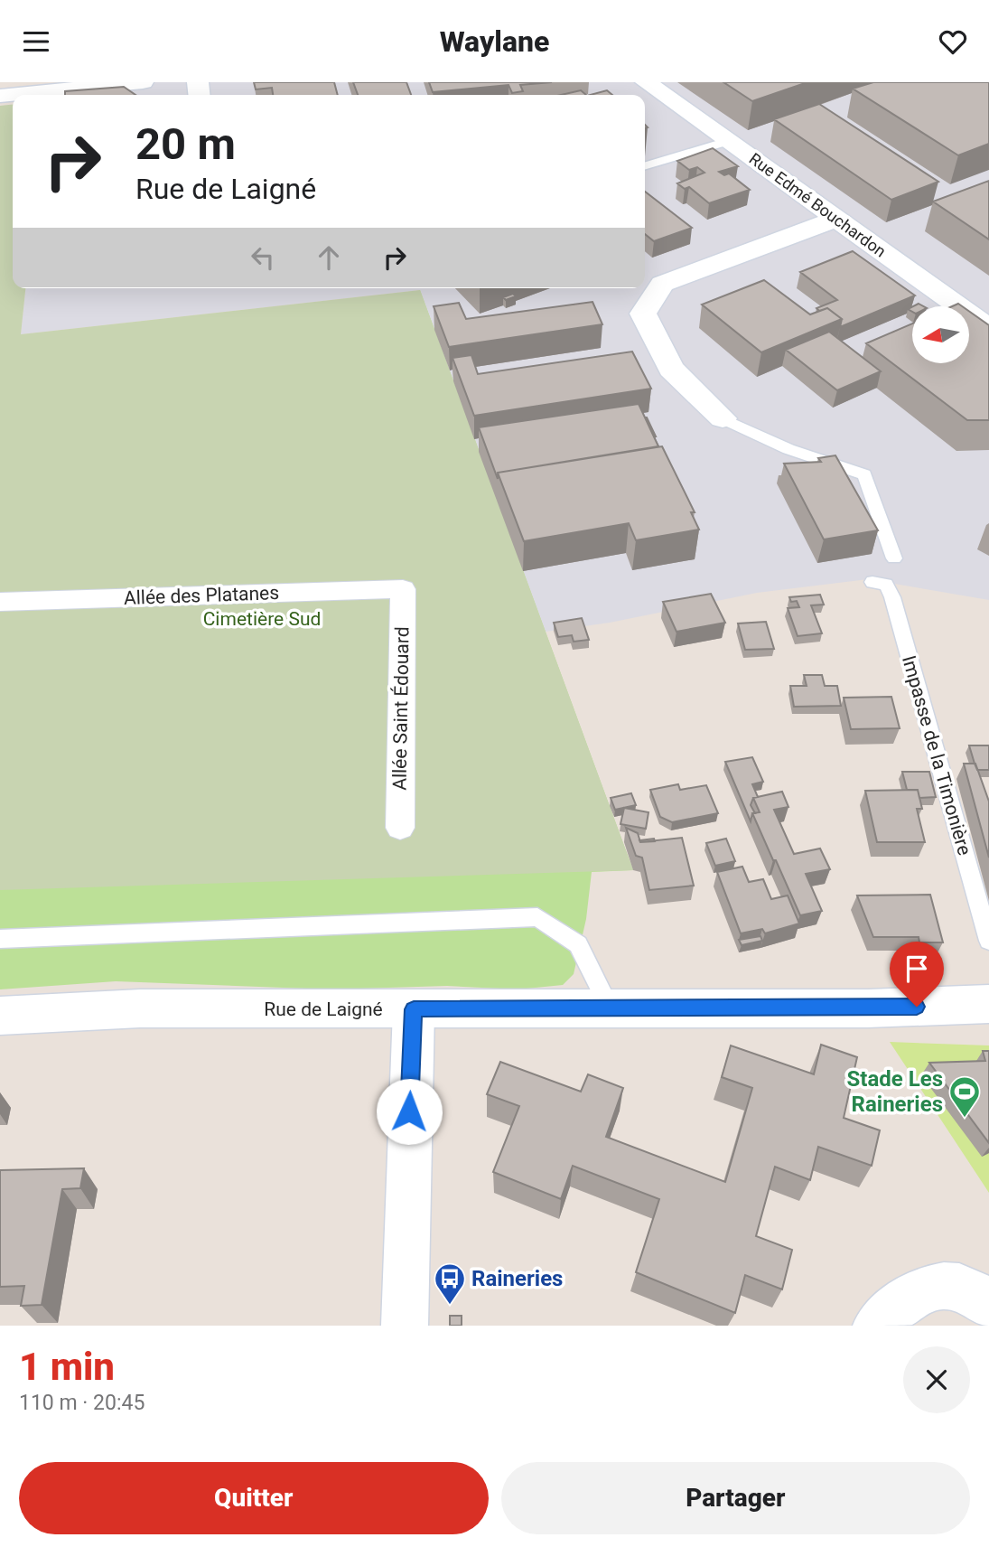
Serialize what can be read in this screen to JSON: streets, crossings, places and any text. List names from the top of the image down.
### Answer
{
  "streets": {
    "street": [
      "Rue Edmé Bouchardon",
      "Allée des Platanes",
      "Allée Saint Édouard",
      "Rue de Laigné"
    ],
    "lane": ["Impasse de la Timonière"]
  },
  "crossings": [
    ["Allée des Platanes", "Allée Saint Édouard"]
  ],
  "parks": ["Cimetière Sud"],
  "places": {
    "sports": ["Stade Les Raineries"],
    "bus stop": ["Raineries"]
  },
  "north": "left",
  "page": {
    "header": "Waylane",
    "turn": ["20 m", "Rue de Laigné"],
    "heading": ["1 min", "110 m · 20:45"],
    "buttons": ["Quitter", "Partager"]
  }
}
